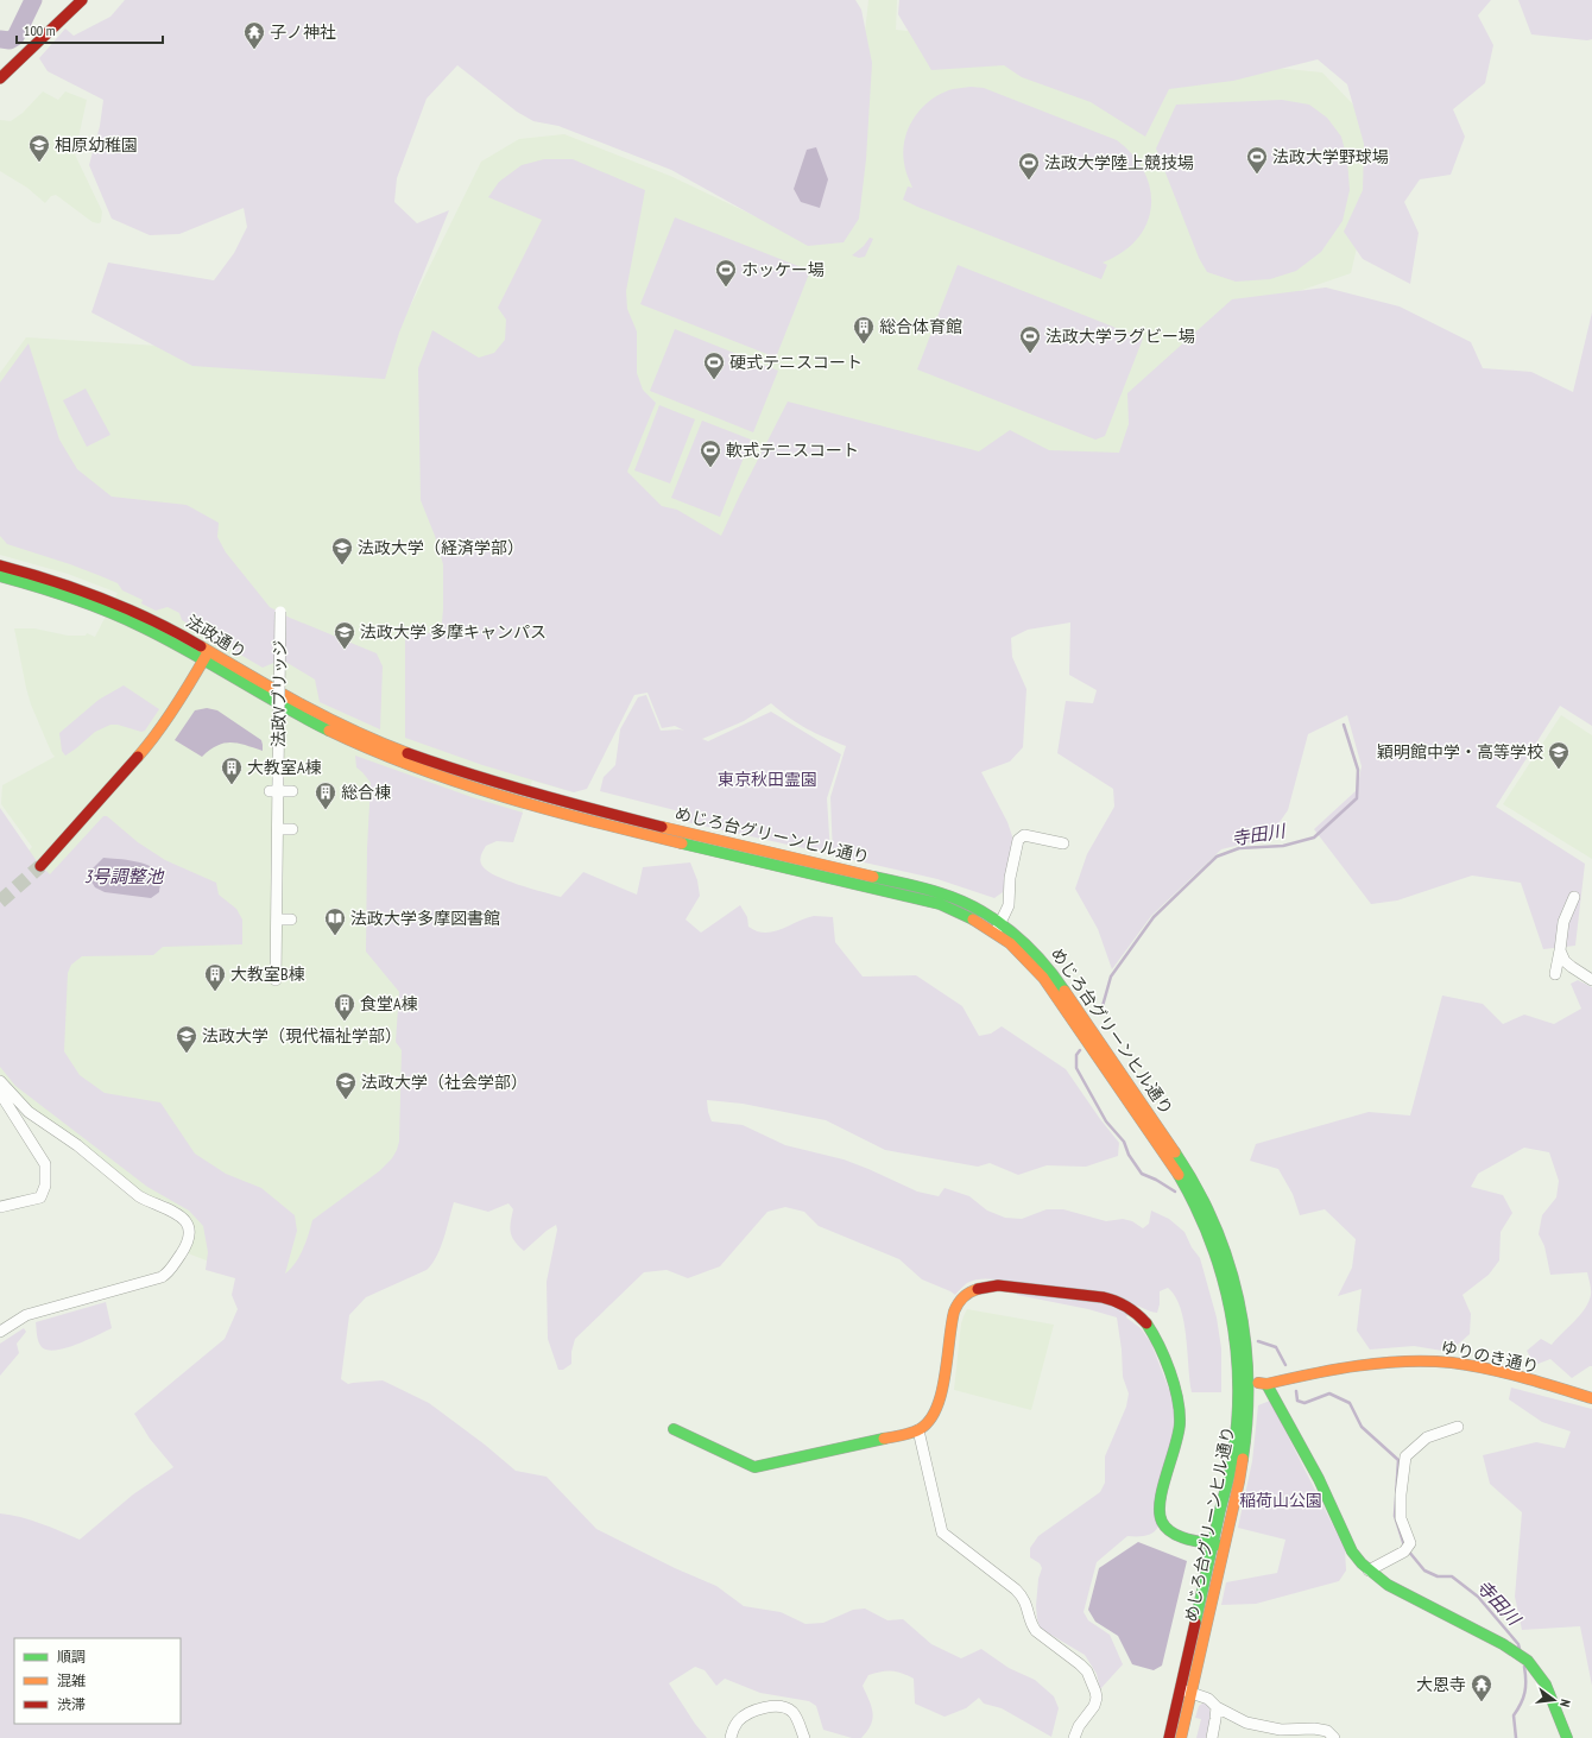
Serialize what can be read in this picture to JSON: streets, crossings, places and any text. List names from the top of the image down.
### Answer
{
  "streets": {
    "street": [
      "法政通り",
      "法政Vブリッジ",
      "めじろ台グリーンヒル通り",
      "ゆりのき通り"
    ]
  },
  "crossings": [
    ["法政通り", "めじろ台グリーンヒル通り"],
    ["めじろ台グリーンヒル通り", "ゆりのき通り"]
  ],
  "water": ["寺田川", "3号調整池"],
  "parks": ["東京秋田霊園", "稲荷山公園"],
  "places": {
    "temple": ["子ノ神社", "大恩寺"],
    "school or university": [
      "相原幼稚園",
      "法政大学（経済学部）",
      "法政大学 多摩キャンパス",
      "穎明館中学・高等学校",
      "法政大学（現代福祉学部）",
      "法政大学（社会学部）"
    ],
    "sports": [
      "法政大学野球場",
      "法政大学陸上競技場",
      "ホッケー場",
      "法政大学ラグビー場",
      "硬式テニスコート",
      "軟式テニスコート"
    ],
    "building": [
      "総合体育館",
      "大教室A棟",
      "総合棟",
      "大教室B棟",
      "食堂A棟"
    ],
    "library": ["法政大学多摩図書館"]
  },
  "legend": ["順調", "混雑", "渋滞"],
  "scale_bar": "100 m",
  "north": "right"
}
